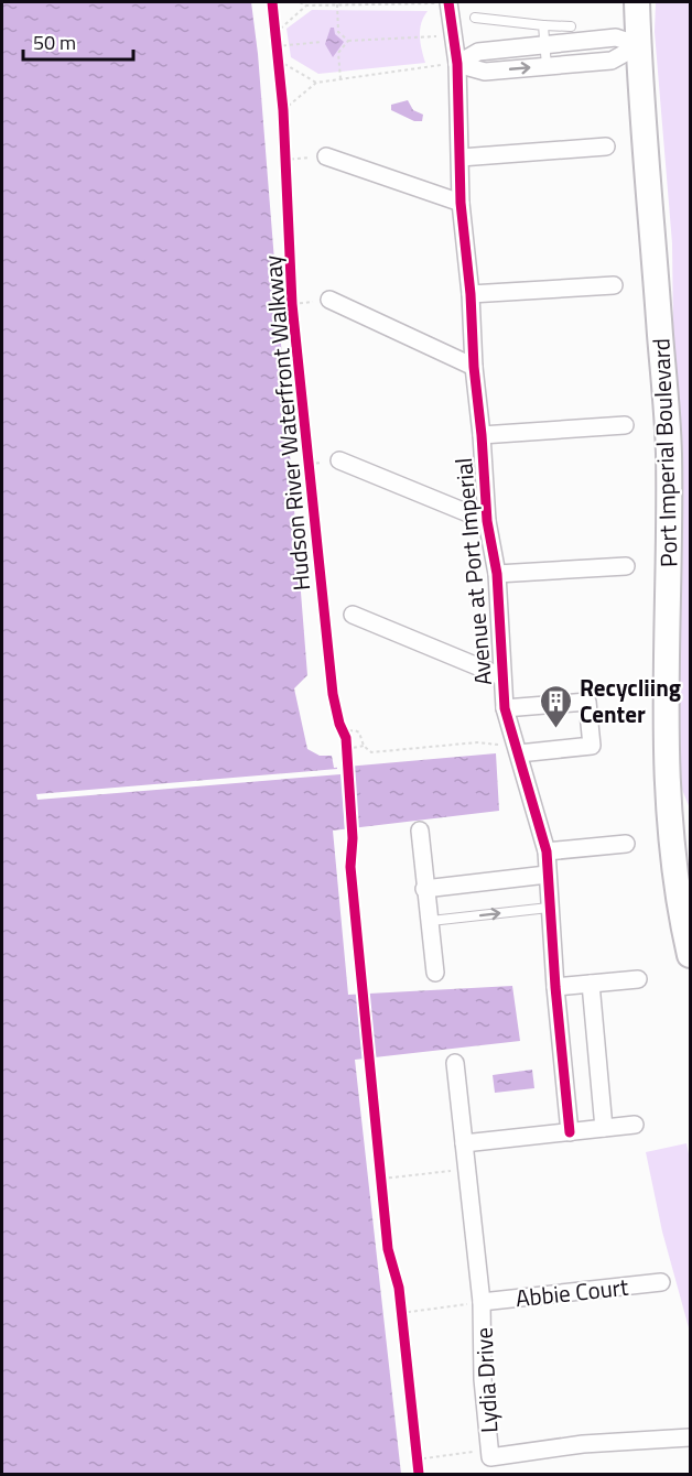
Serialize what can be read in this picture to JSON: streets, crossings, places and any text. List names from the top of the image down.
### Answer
{
  "streets": {
    "main road": ["Port Imperial Boulevard"],
    "street": ["Avenue at Port Imperial", "Abbie Court", "Lydia Drive"],
    "cycle path": ["Hudson River Waterfront Walkway"]
  },
  "crossings": [
    ["Abbie Court", "Lydia Drive"]
  ],
  "places": {
    "building": ["Recycliing Center"]
  },
  "scale_bar": "50 m"
}
